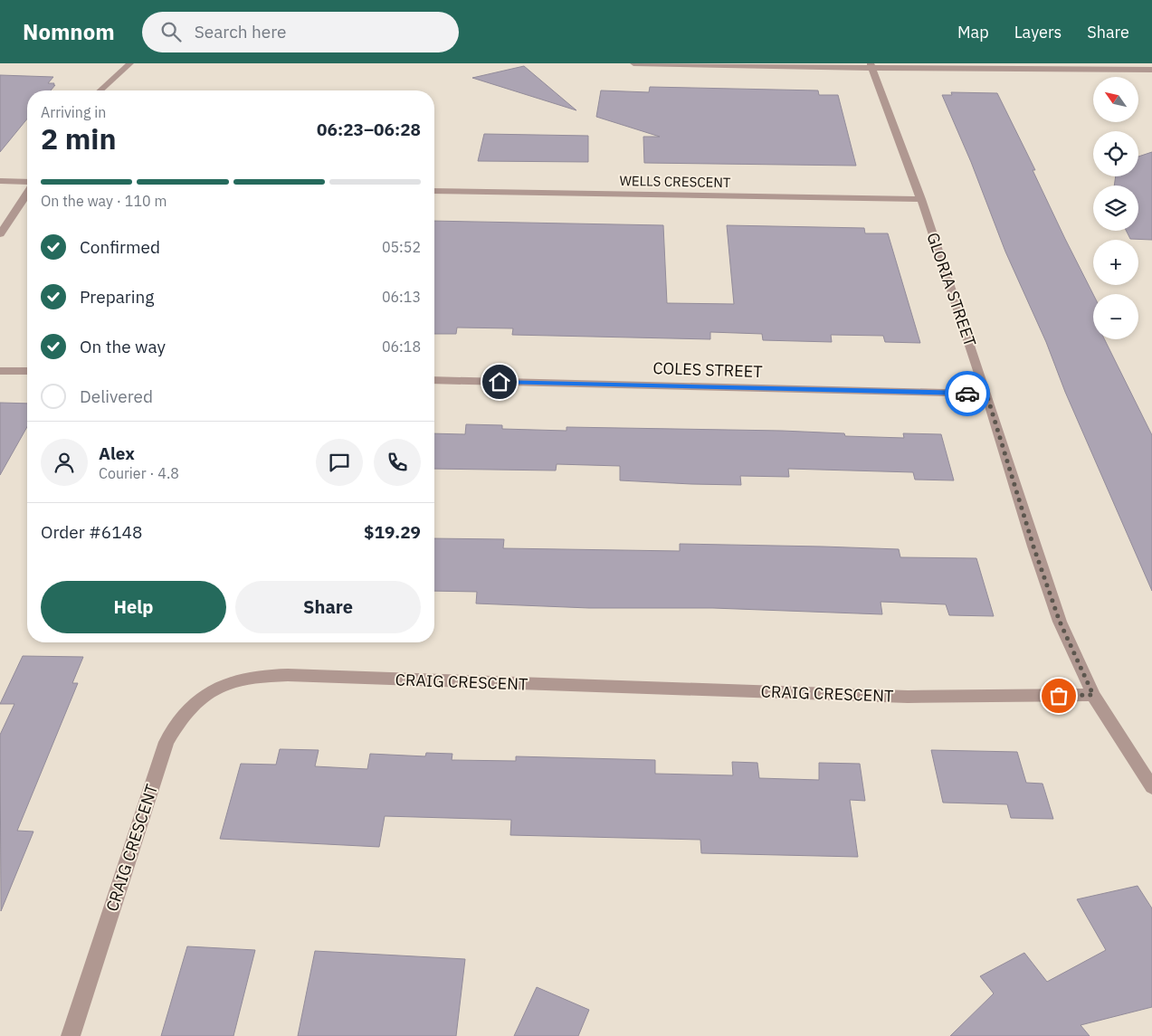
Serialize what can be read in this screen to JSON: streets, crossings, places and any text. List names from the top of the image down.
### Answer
{
  "streets": {
    "street": [
      "WELLS CRESCENT",
      "GLORIA STREET",
      "COLES STREET",
      "CRAIG CRESCENT"
    ]
  },
  "crossings": [
    ["WELLS CRESCENT", "GLORIA STREET"],
    ["GLORIA STREET", "COLES STREET"],
    ["GLORIA STREET", "CRAIG CRESCENT"]
  ],
  "north": "top left",
  "page": {
    "header": "Nomnom",
    "search": "Search here",
    "nav": ["Map", "Layers", "Share"],
    "map_buttons": ["+", "−"],
    "heading": ["2 min", "Arriving in", "06:23–06:28"],
    "panel": [
      "Alex",
      "Courier · 4.8",
      "Order #6148",
      "$19.29"
    ],
    "bar": "On the way · 110 m",
    "list": [
      ["Confirmed", "05:52"],
      ["Preparing", "06:13"],
      ["On the way", "06:18"],
      "Delivered"
    ],
    "buttons": ["Help", "Share"]
  }
}
